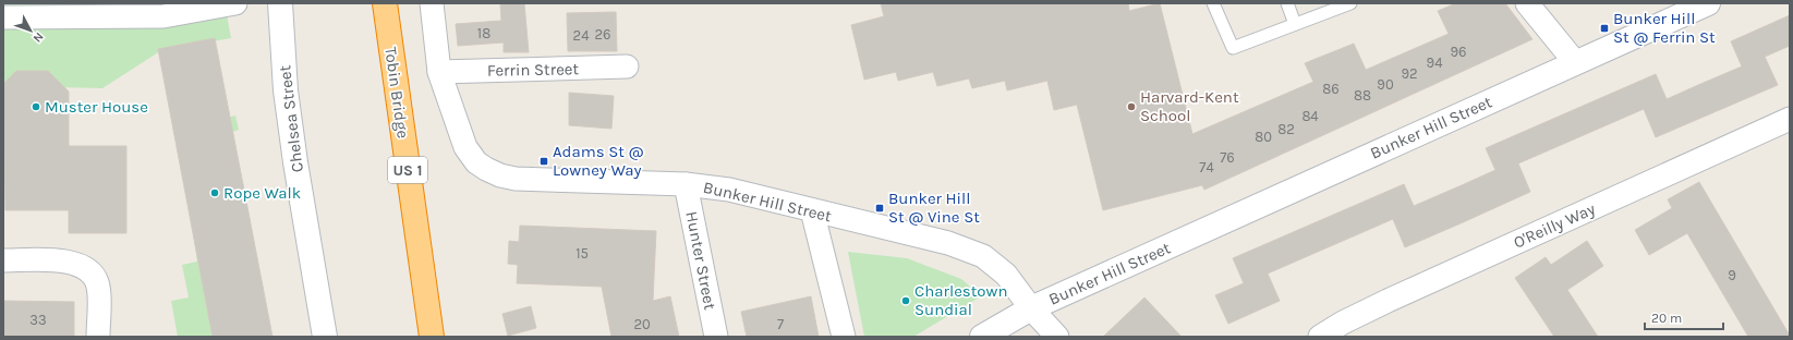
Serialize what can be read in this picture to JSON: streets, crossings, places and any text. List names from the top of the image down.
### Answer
{
  "streets": {
    "highway": ["Tobin Bridge", "US 1"],
    "main road": ["Chelsea Street", "Bunker Hill Street"],
    "street": ["Ferrin Street", "O'Reilly Way", "Hunter Street"]
  },
  "crossings": [
    ["Ferrin Street", "Bunker Hill Street"],
    ["Bunker Hill Street", "Hunter Street"]
  ],
  "places": {
    "transit": ["Bunker Hill St @ Ferrin St", "Adams St @ Lowney Way", "Bunker Hill St @ Vine St"],
    "other": [
      "Muster House",
      "Harvard-Kent School",
      "Rope Walk",
      "Charlestown Sundial"
    ]
  },
  "house_numbers": [
    "18",
    "26",
    "24",
    "96",
    "94",
    "92",
    "90",
    "86",
    "88",
    "84",
    "82",
    "80",
    "76",
    "74",
    "15",
    "9",
    "33",
    "20",
    "7"
  ],
  "scale_bar": "20 m",
  "north": "bottom right"
}
